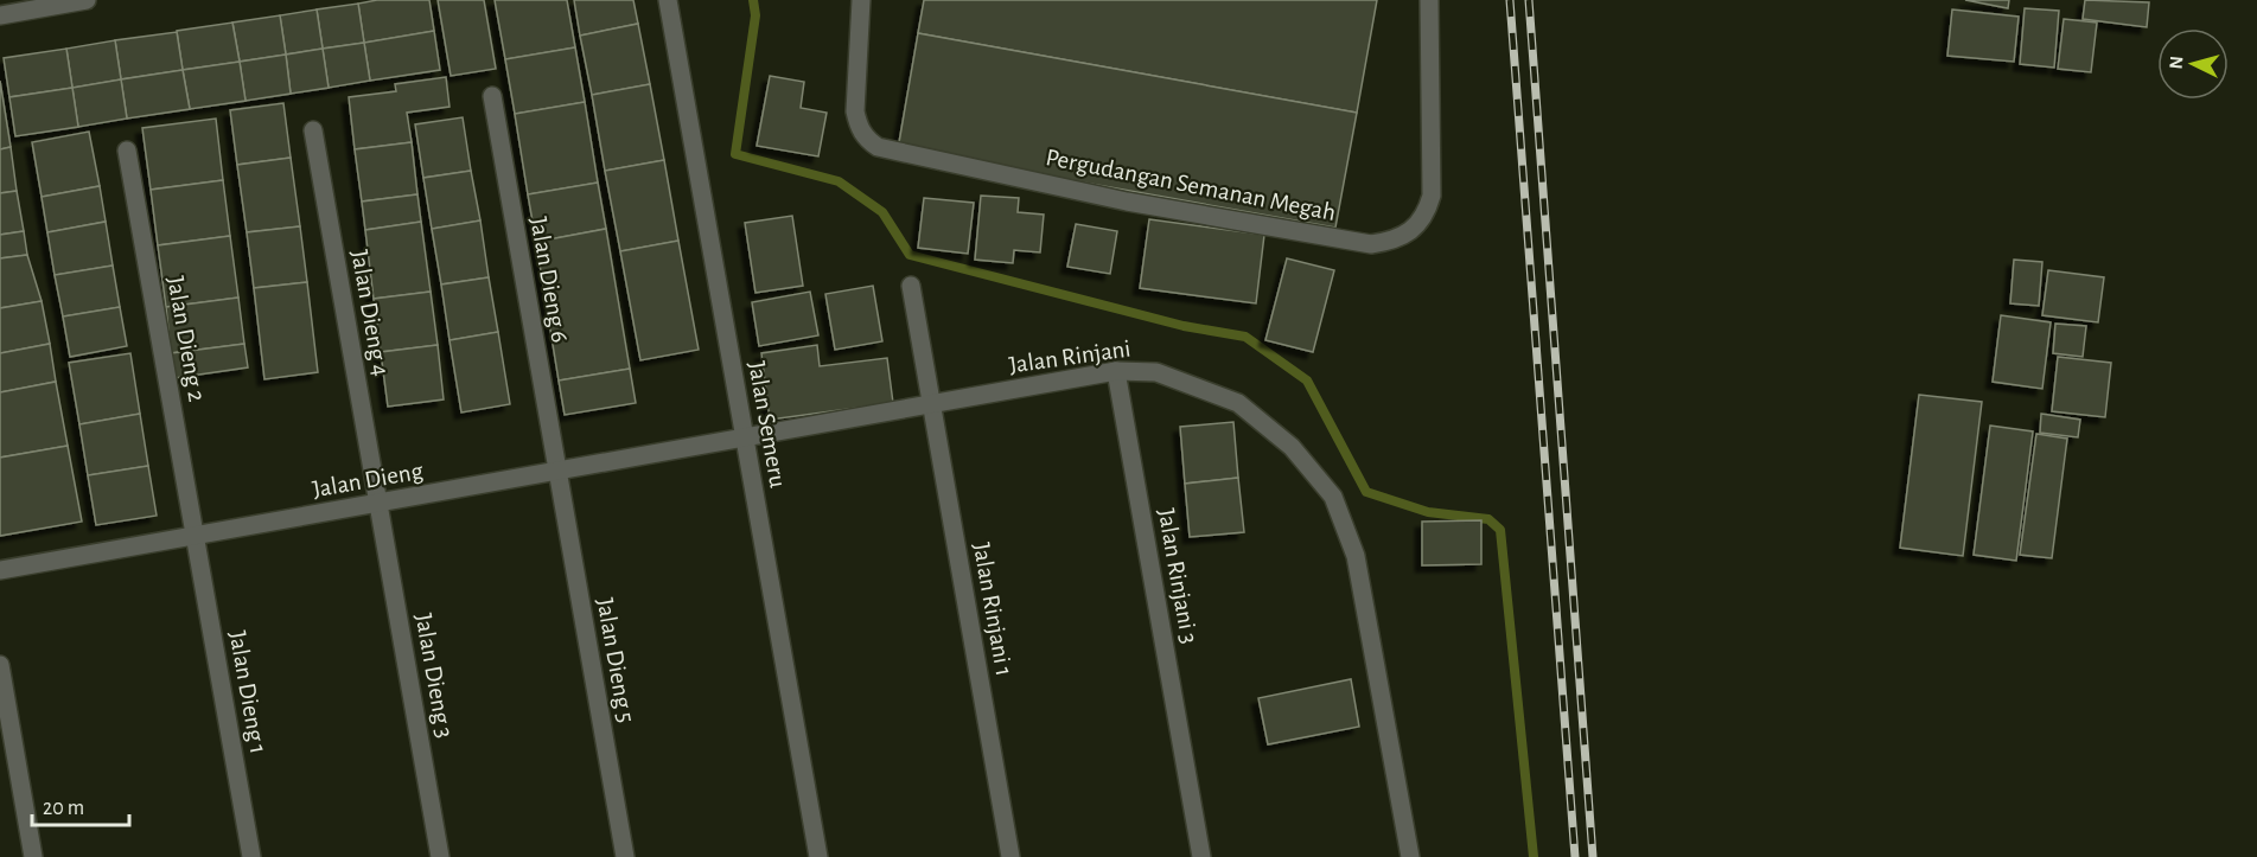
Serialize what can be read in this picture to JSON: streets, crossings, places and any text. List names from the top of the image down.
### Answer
{
  "streets": {
    "street": [
      "Pergudangan Semanan Megah",
      "Jalan Dieng 6",
      "Jalan Dieng 4",
      "Jalan Dieng 2",
      "Jalan Rinjani",
      "Jalan Semeru",
      "Jalan Dieng",
      "Jalan Rinjani 3",
      "Jalan Rinjani 1",
      "Jalan Dieng 5",
      "Jalan Dieng 3",
      "Jalan Dieng 1"
    ]
  },
  "crossings": [
    ["Jalan Dieng 6", "Jalan Dieng"],
    ["Jalan Dieng 6", "Jalan Dieng 5"],
    ["Jalan Dieng 4", "Jalan Dieng"],
    ["Jalan Dieng 4", "Jalan Dieng 3"],
    ["Jalan Dieng 2", "Jalan Dieng"],
    ["Jalan Dieng 2", "Jalan Dieng 1"],
    ["Jalan Rinjani", "Jalan Semeru"],
    ["Jalan Rinjani", "Jalan Dieng"],
    ["Jalan Rinjani", "Jalan Rinjani 3"],
    ["Jalan Rinjani", "Jalan Rinjani 1"],
    ["Jalan Semeru", "Jalan Dieng"],
    ["Jalan Dieng", "Jalan Dieng 5"],
    ["Jalan Dieng", "Jalan Dieng 3"],
    ["Jalan Dieng", "Jalan Dieng 1"]
  ],
  "scale_bar": "20 m",
  "north": "left"
}
